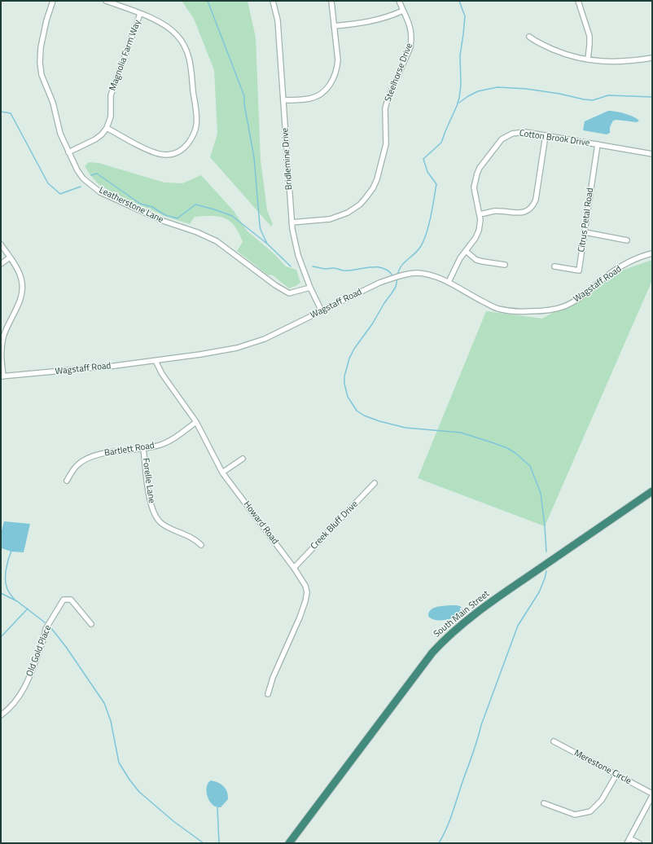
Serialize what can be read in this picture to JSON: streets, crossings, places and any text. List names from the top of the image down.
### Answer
{
  "streets": {
    "highway": ["South Main Street"],
    "street": [
      "Magnolia Farm Way",
      "Steelhorse Drive",
      "Cotton Brook Drive",
      "Bridlemine Drive",
      "Leatherstone Lane",
      "Citrus Petal Road",
      "Wagstaff Road",
      "Bartlett Road",
      "Forelle Lane",
      "Howard Road",
      "Creek Bluff Drive",
      "Old Gold Place",
      "Merestone Circle"
    ]
  },
  "crossings": [
    ["Steelhorse Drive", "Bridlemine Drive"],
    ["Cotton Brook Drive", "Citrus Petal Road"],
    ["Cotton Brook Drive", "Wagstaff Road"],
    ["Bridlemine Drive", "Leatherstone Lane"],
    ["Bridlemine Drive", "Wagstaff Road"],
    ["Wagstaff Road", "Howard Road"],
    ["Bartlett Road", "Forelle Lane"],
    ["Bartlett Road", "Howard Road"],
    ["Howard Road", "Creek Bluff Drive"]
  ]
}
